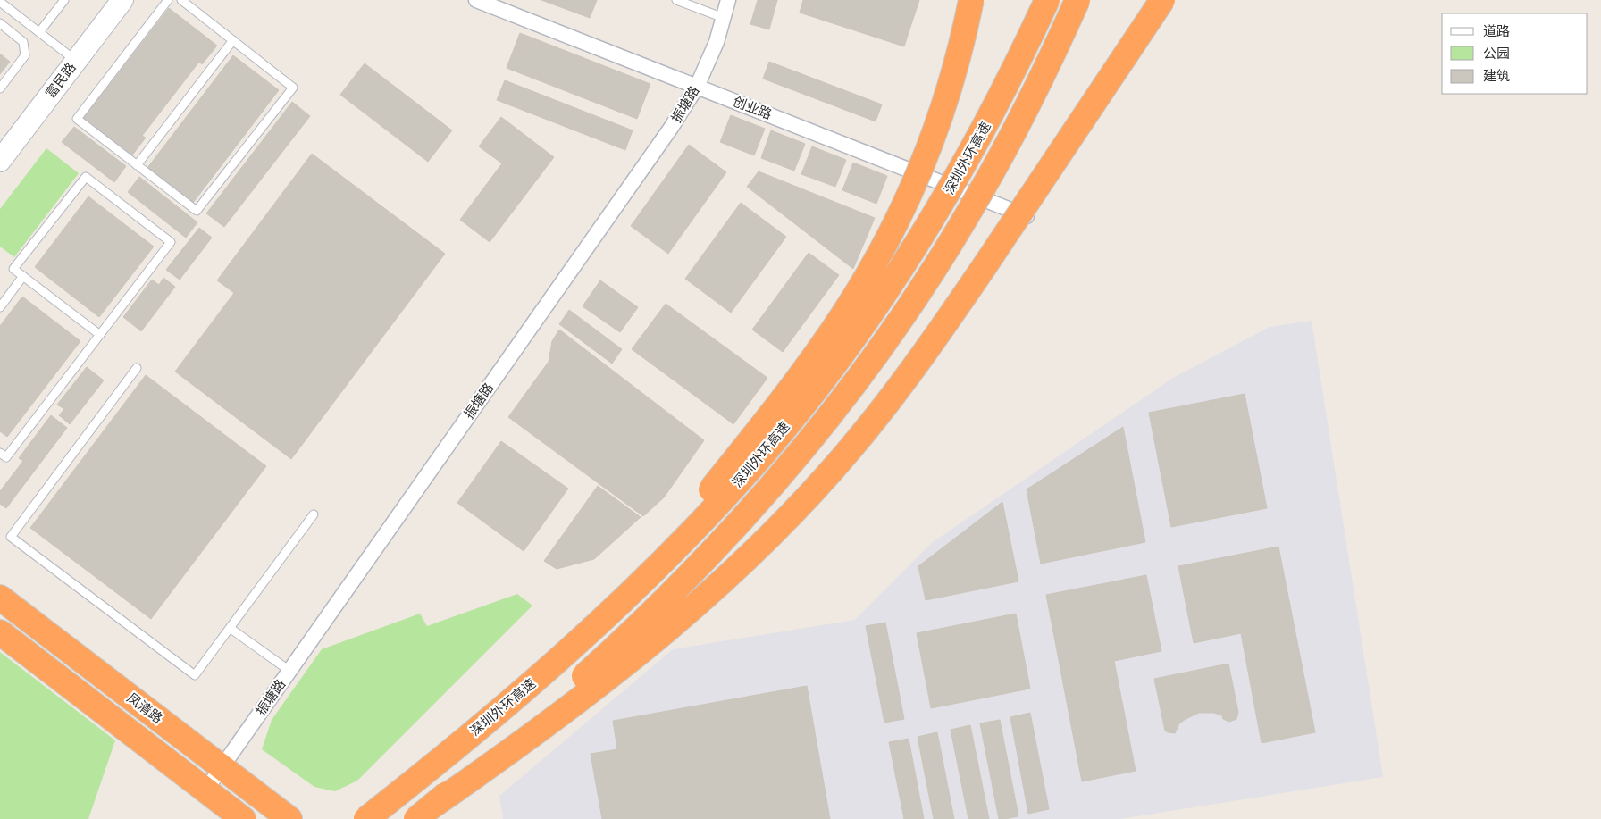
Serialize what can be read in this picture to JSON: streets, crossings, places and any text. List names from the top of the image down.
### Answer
{
  "streets": {
    "highway": ["深圳外环高速", "凤清路"],
    "street": ["富民路", "振塘路", "创业路"]
  },
  "crossings": [
    ["振塘路", "创业路"],
    ["振塘路", "凤清路"]
  ],
  "legend": ["道路", "公园", "建筑"]
}
